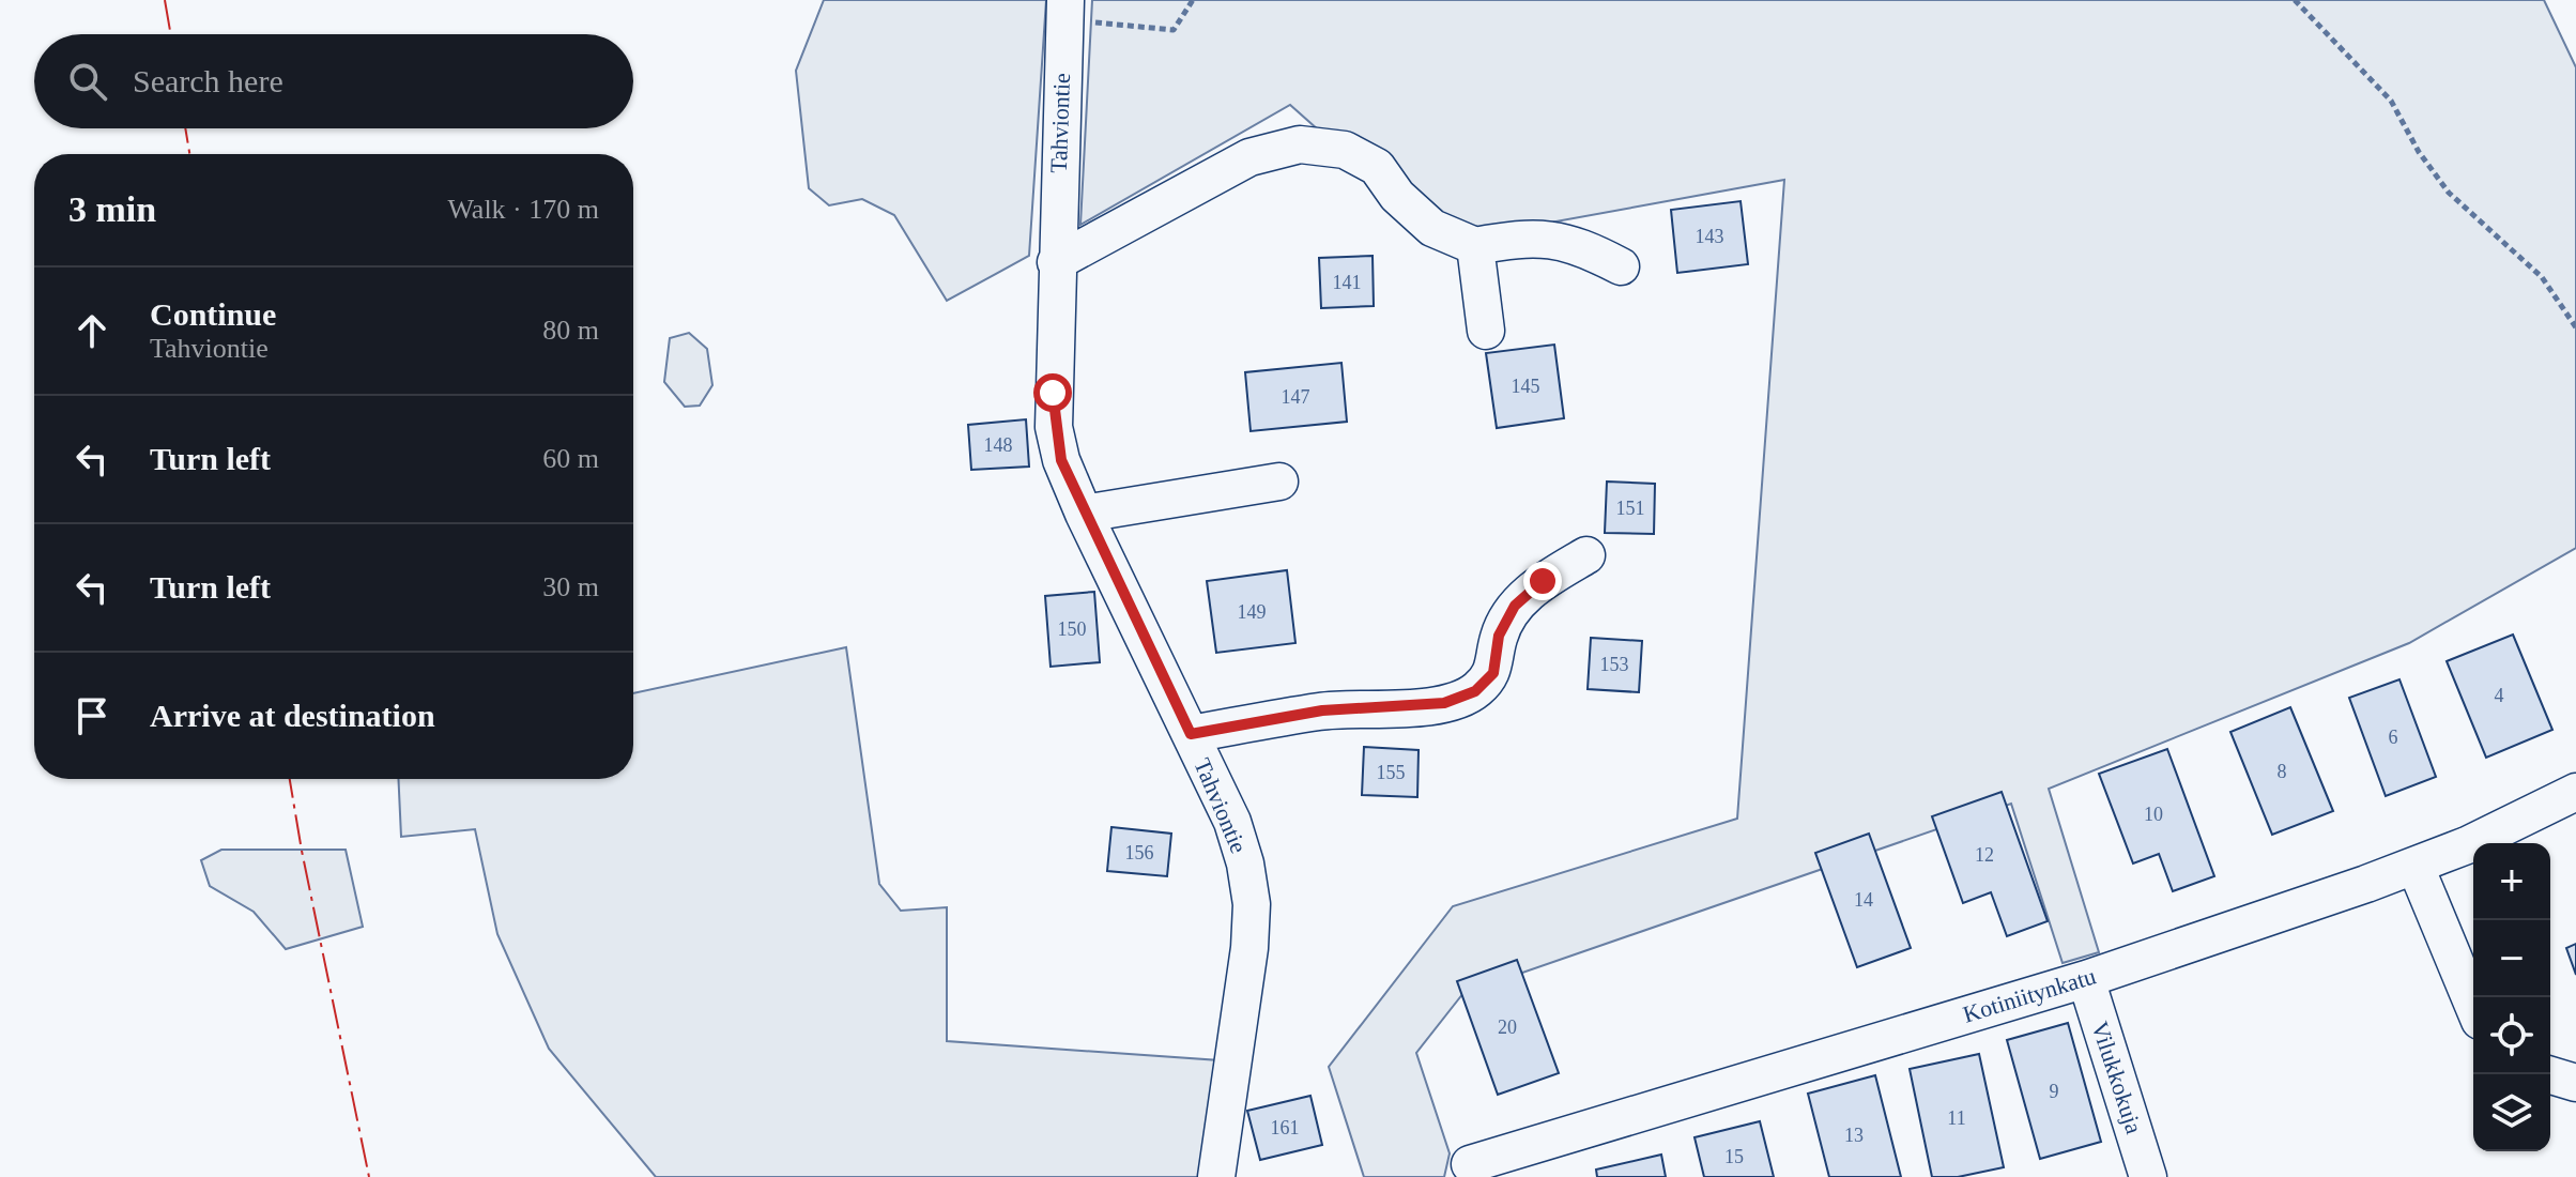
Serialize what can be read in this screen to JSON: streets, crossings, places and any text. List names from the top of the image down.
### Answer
{
  "streets": {
    "street": ["Tahviontie", "Kotiniitynkatu", "Vilukkokuja"]
  },
  "crossings": [
    ["Kotiniitynkatu", "Vilukkokuja"]
  ],
  "house_numbers": [
    "143",
    "141",
    "145",
    "147",
    "148",
    "151",
    "149",
    "150",
    "153",
    "4",
    "6",
    "8",
    "155",
    "10",
    "156",
    "12",
    "14",
    "20",
    "9",
    "11",
    "161",
    "13",
    "15"
  ],
  "page": {
    "search": "Search here",
    "heading": ["3 min", "Walk · 170 m"],
    "list": [
      ["Continue", "Tahviontie", "80 m"],
      ["Turn left", "60 m"],
      ["Turn left", "30 m"],
      "Arrive at destination"
    ],
    "map_buttons": ["+", "−"]
  }
}
